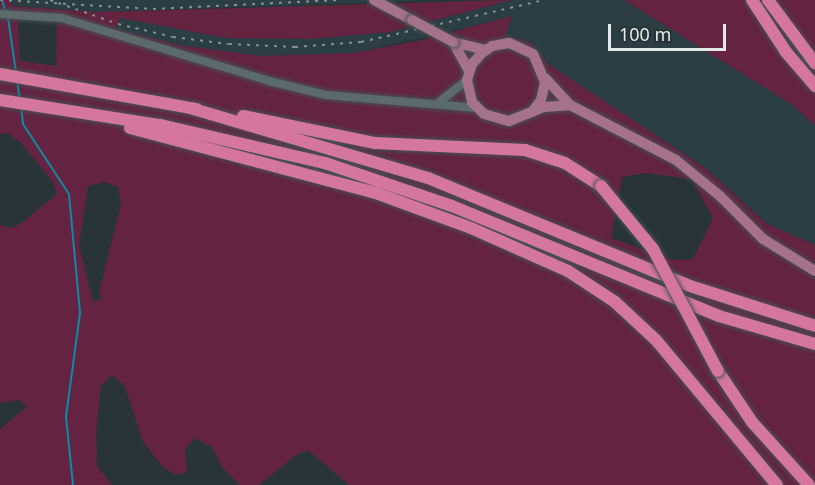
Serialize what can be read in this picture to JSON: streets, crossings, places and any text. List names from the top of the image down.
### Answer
{
  "scale_bar": "100 m"
}
